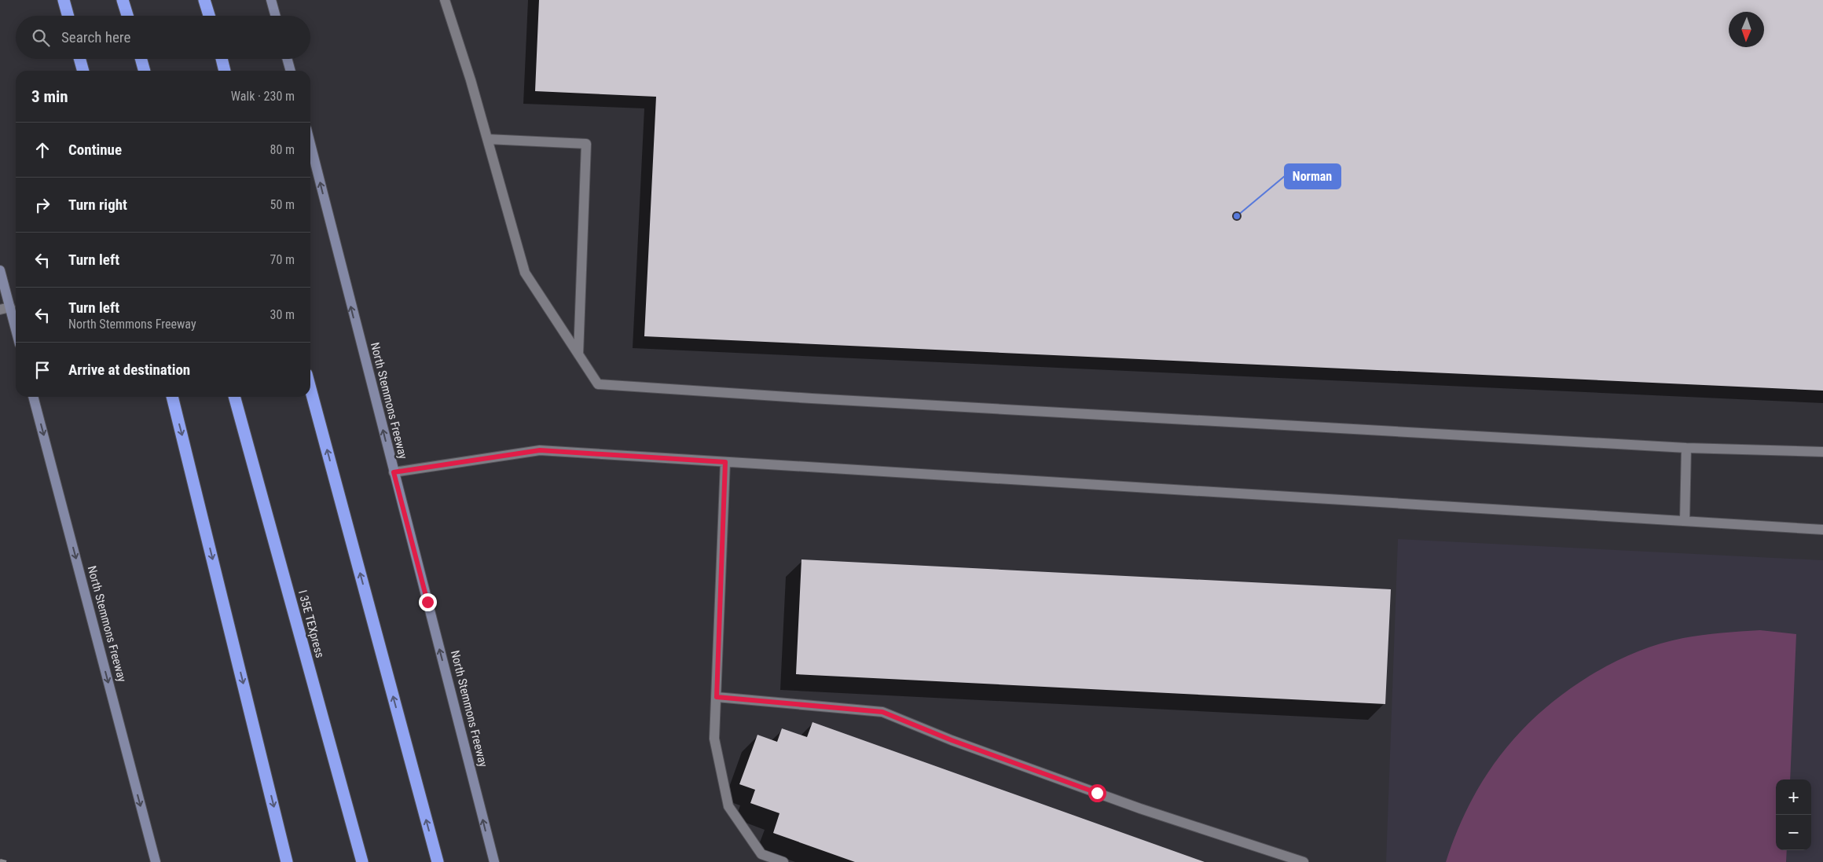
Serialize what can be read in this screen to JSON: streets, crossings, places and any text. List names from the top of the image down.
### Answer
{
  "streets": {
    "highway": ["I 35E TEXpress"],
    "main road": ["North Stemmons Freeway"]
  },
  "places": ["Norman"],
  "north": "bottom",
  "page": {
    "search": "Search here",
    "heading": ["3 min", "Walk · 230 m"],
    "list": [
      ["Continue", "80 m"],
      ["Turn right", "50 m"],
      ["Turn left", "70 m"],
      ["Turn left", "North Stemmons Freeway", "30 m"],
      "Arrive at destination"
    ],
    "map_buttons": ["+", "−"]
  }
}
